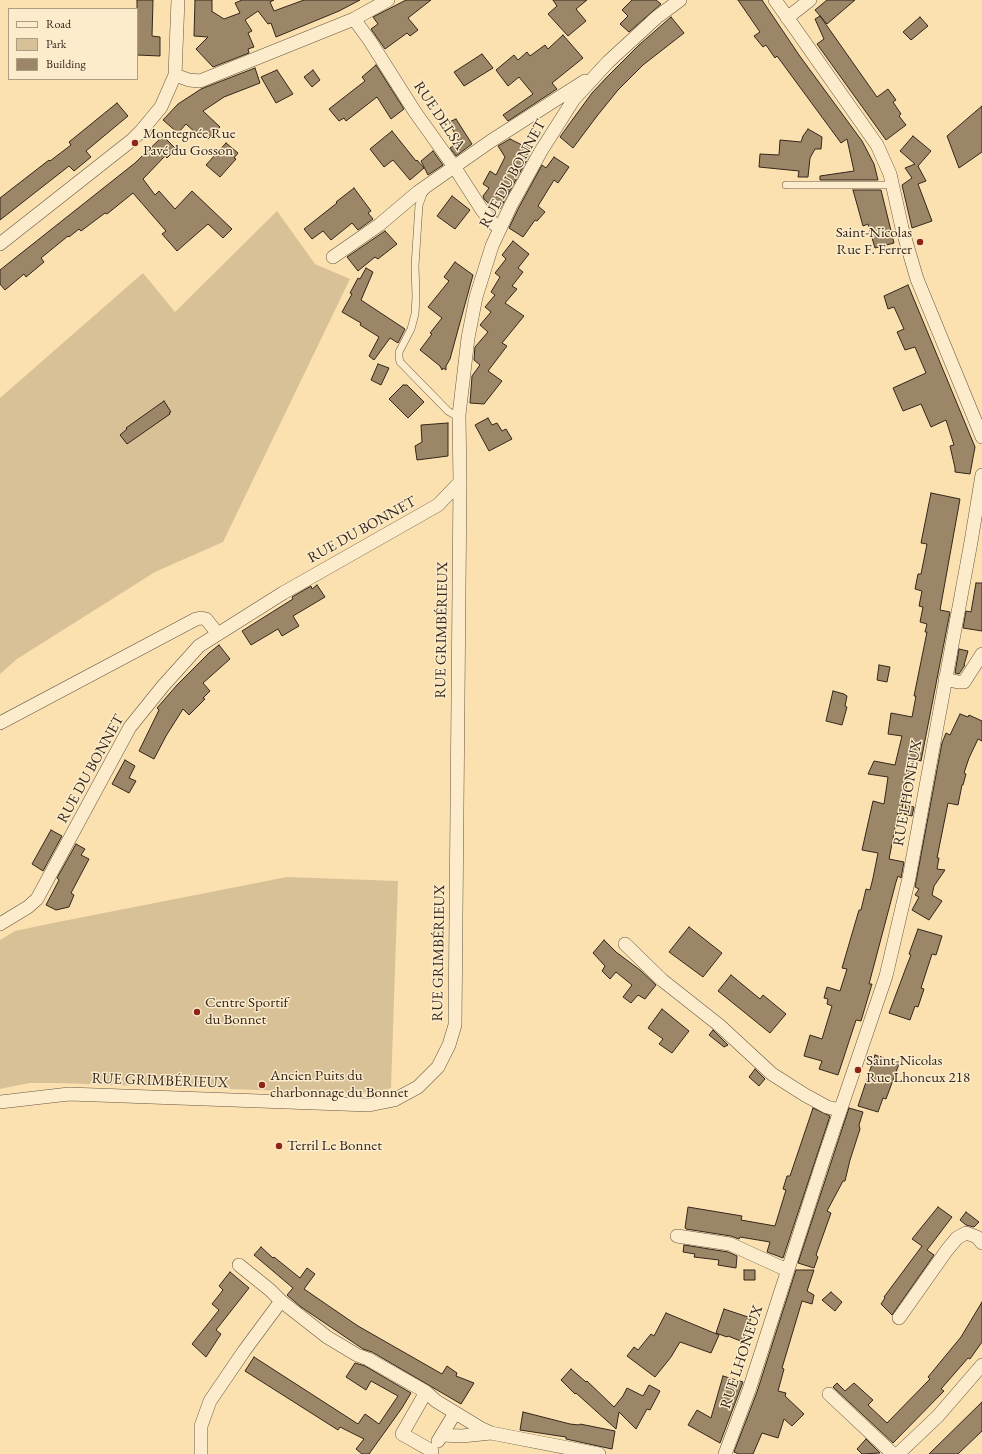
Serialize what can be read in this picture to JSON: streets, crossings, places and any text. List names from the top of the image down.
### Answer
{
  "streets": {
    "street": [
      "RUE DELSA",
      "RUE DU BONNET",
      "RUE GRIMBÉRIEUX",
      "RUE LHONEUX"
    ]
  },
  "crossings": [
    ["RUE DELSA", "RUE DU BONNET"],
    ["RUE DU BONNET", "RUE GRIMBÉRIEUX"]
  ],
  "places": [
    "Montegnée Rue Pavé du Gosson",
    "Saint-Nicolas Rue F. Ferrer",
    "Centre Sportif du Bonnet",
    "Saint-Nicolas Rue Lhoneux 218",
    "Ancien Puits du charbonnage du Bonnet",
    "Terril Le Bonnet"
  ],
  "legend": ["Road", "Park", "Building"]
}
